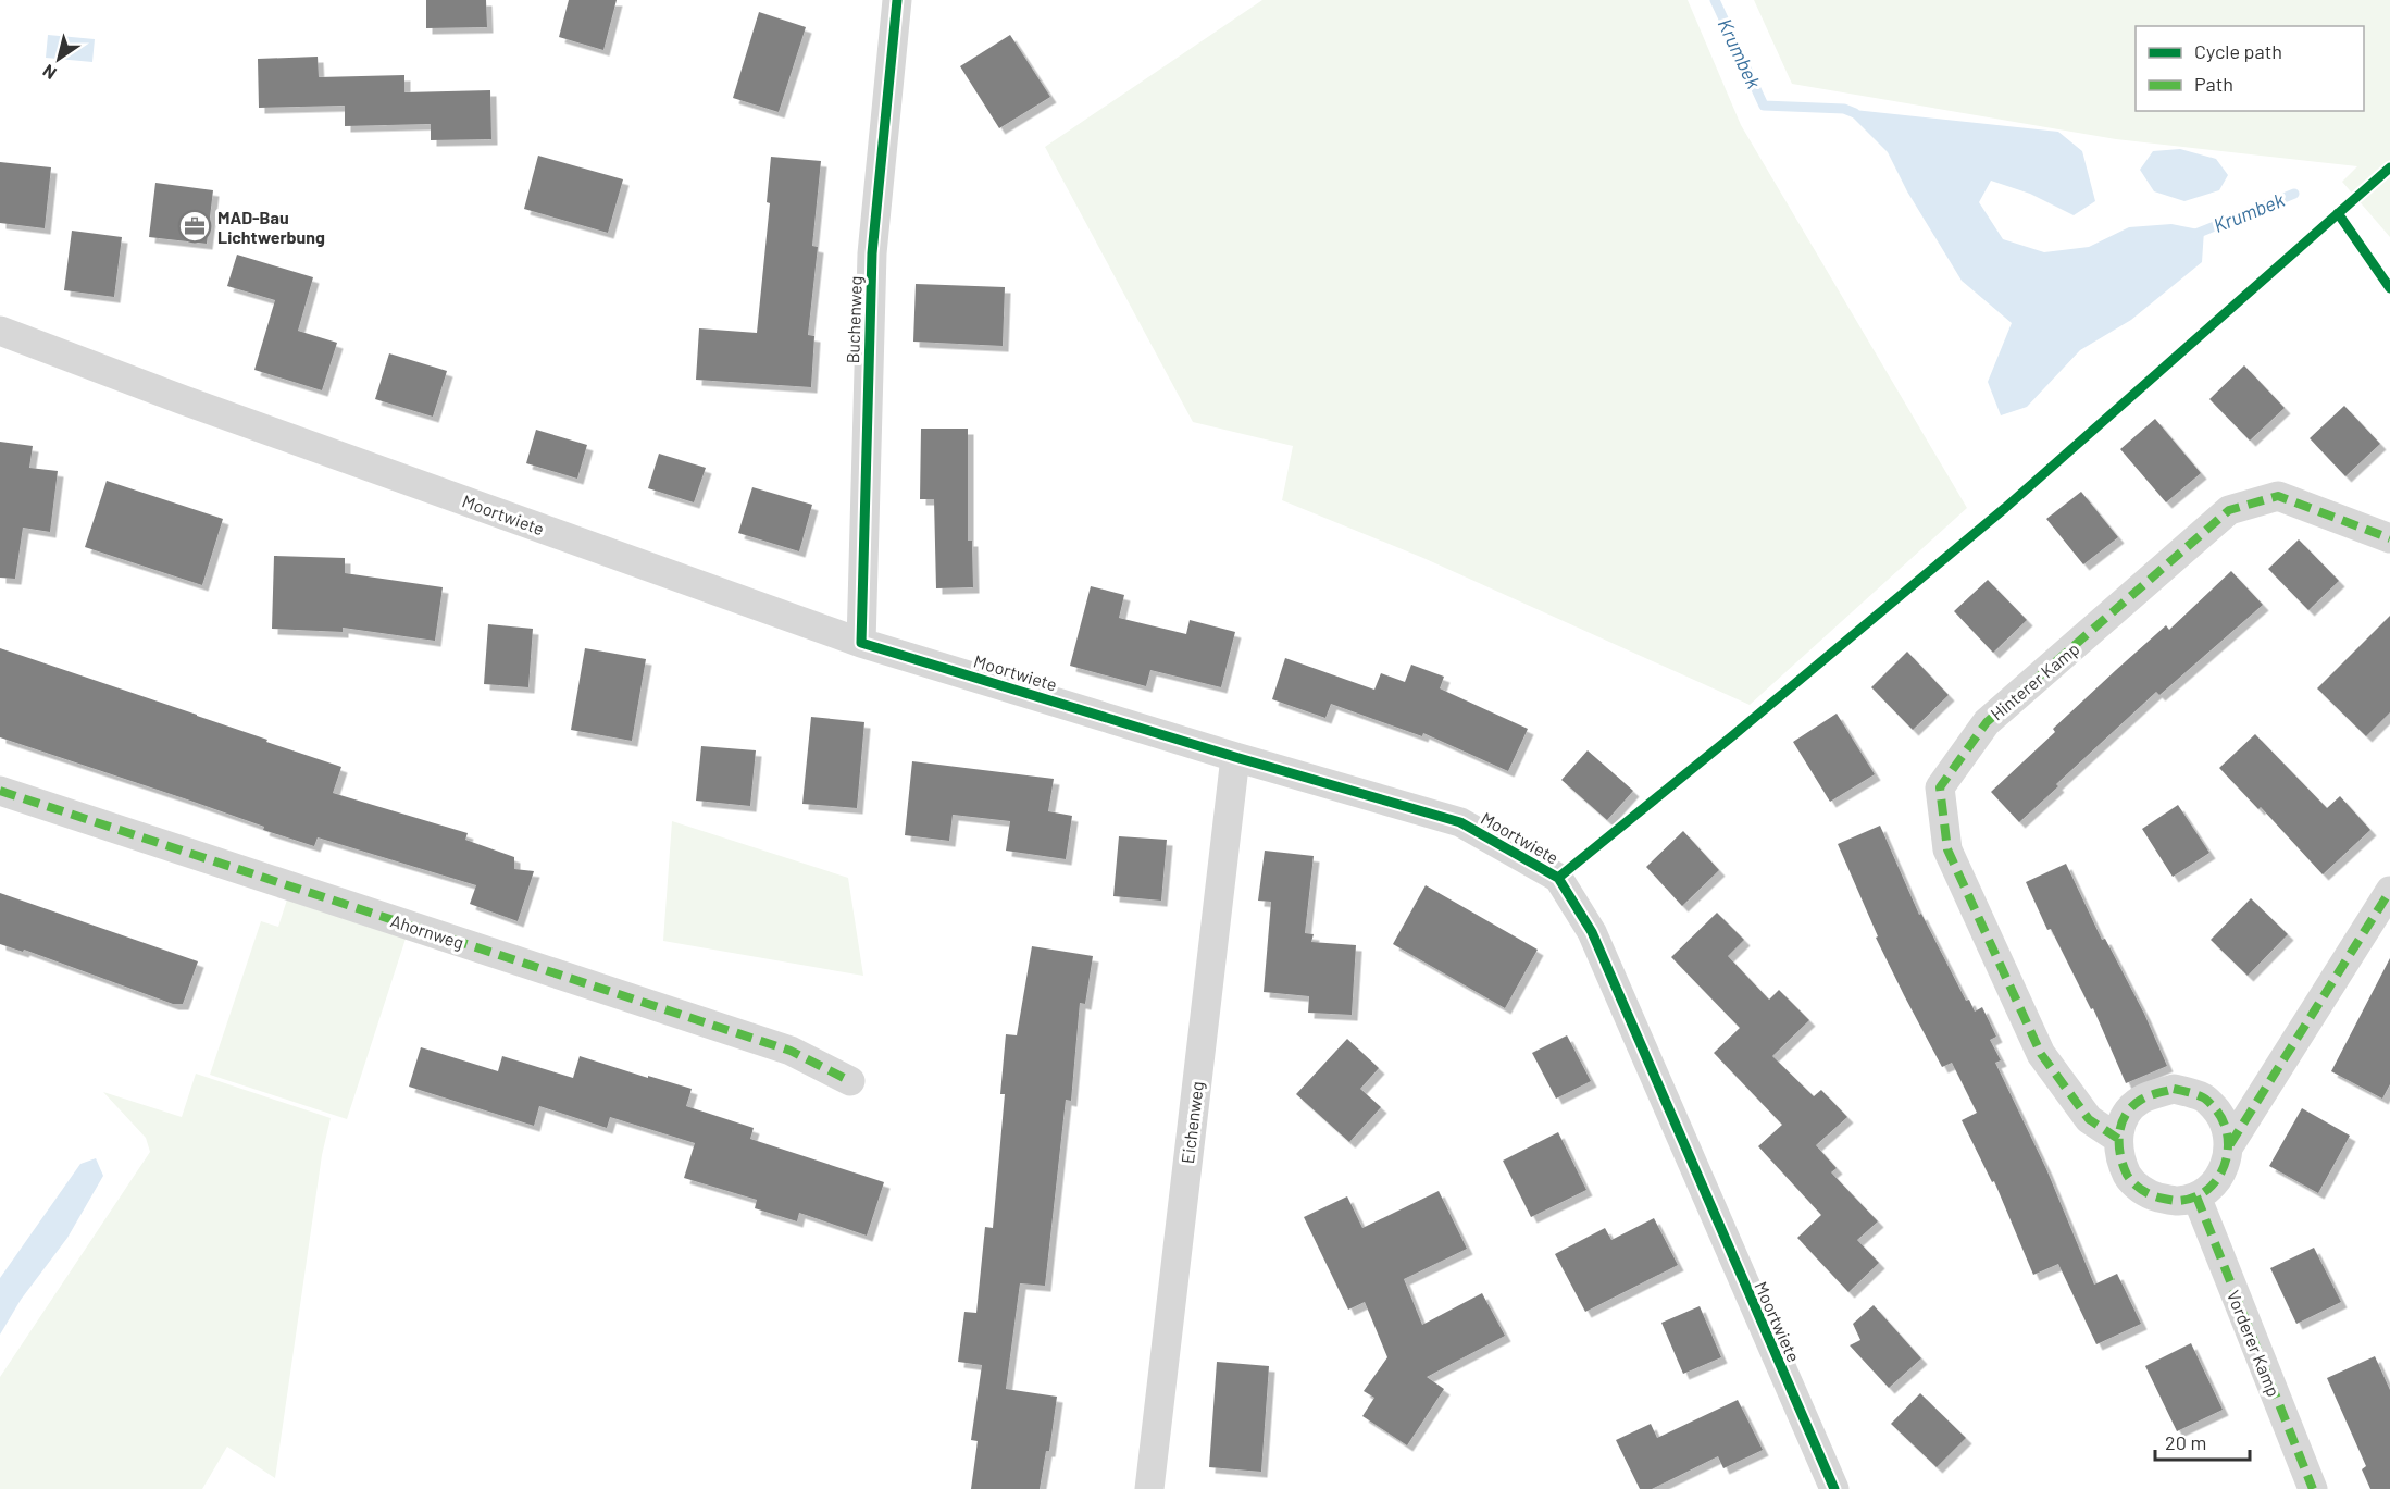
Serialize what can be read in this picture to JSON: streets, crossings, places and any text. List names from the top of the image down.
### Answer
{
  "streets": {
    "street": [
      "Buchenweg",
      "Moortwiete",
      "Hinterer Kamp",
      "Ahornweg",
      "Eichenweg",
      "Vorderer Kamp"
    ]
  },
  "crossings": [
    ["Buchenweg", "Moortwiete"],
    ["Moortwiete", "Eichenweg"],
    ["Hinterer Kamp", "Vorderer Kamp"]
  ],
  "water": ["Krumbek"],
  "places": {
    "office": ["MAD-Bau Lichtwerbung"]
  },
  "legend": ["Cycle path", "Path"],
  "scale_bar": "20 m",
  "north": "bottom left"
}
